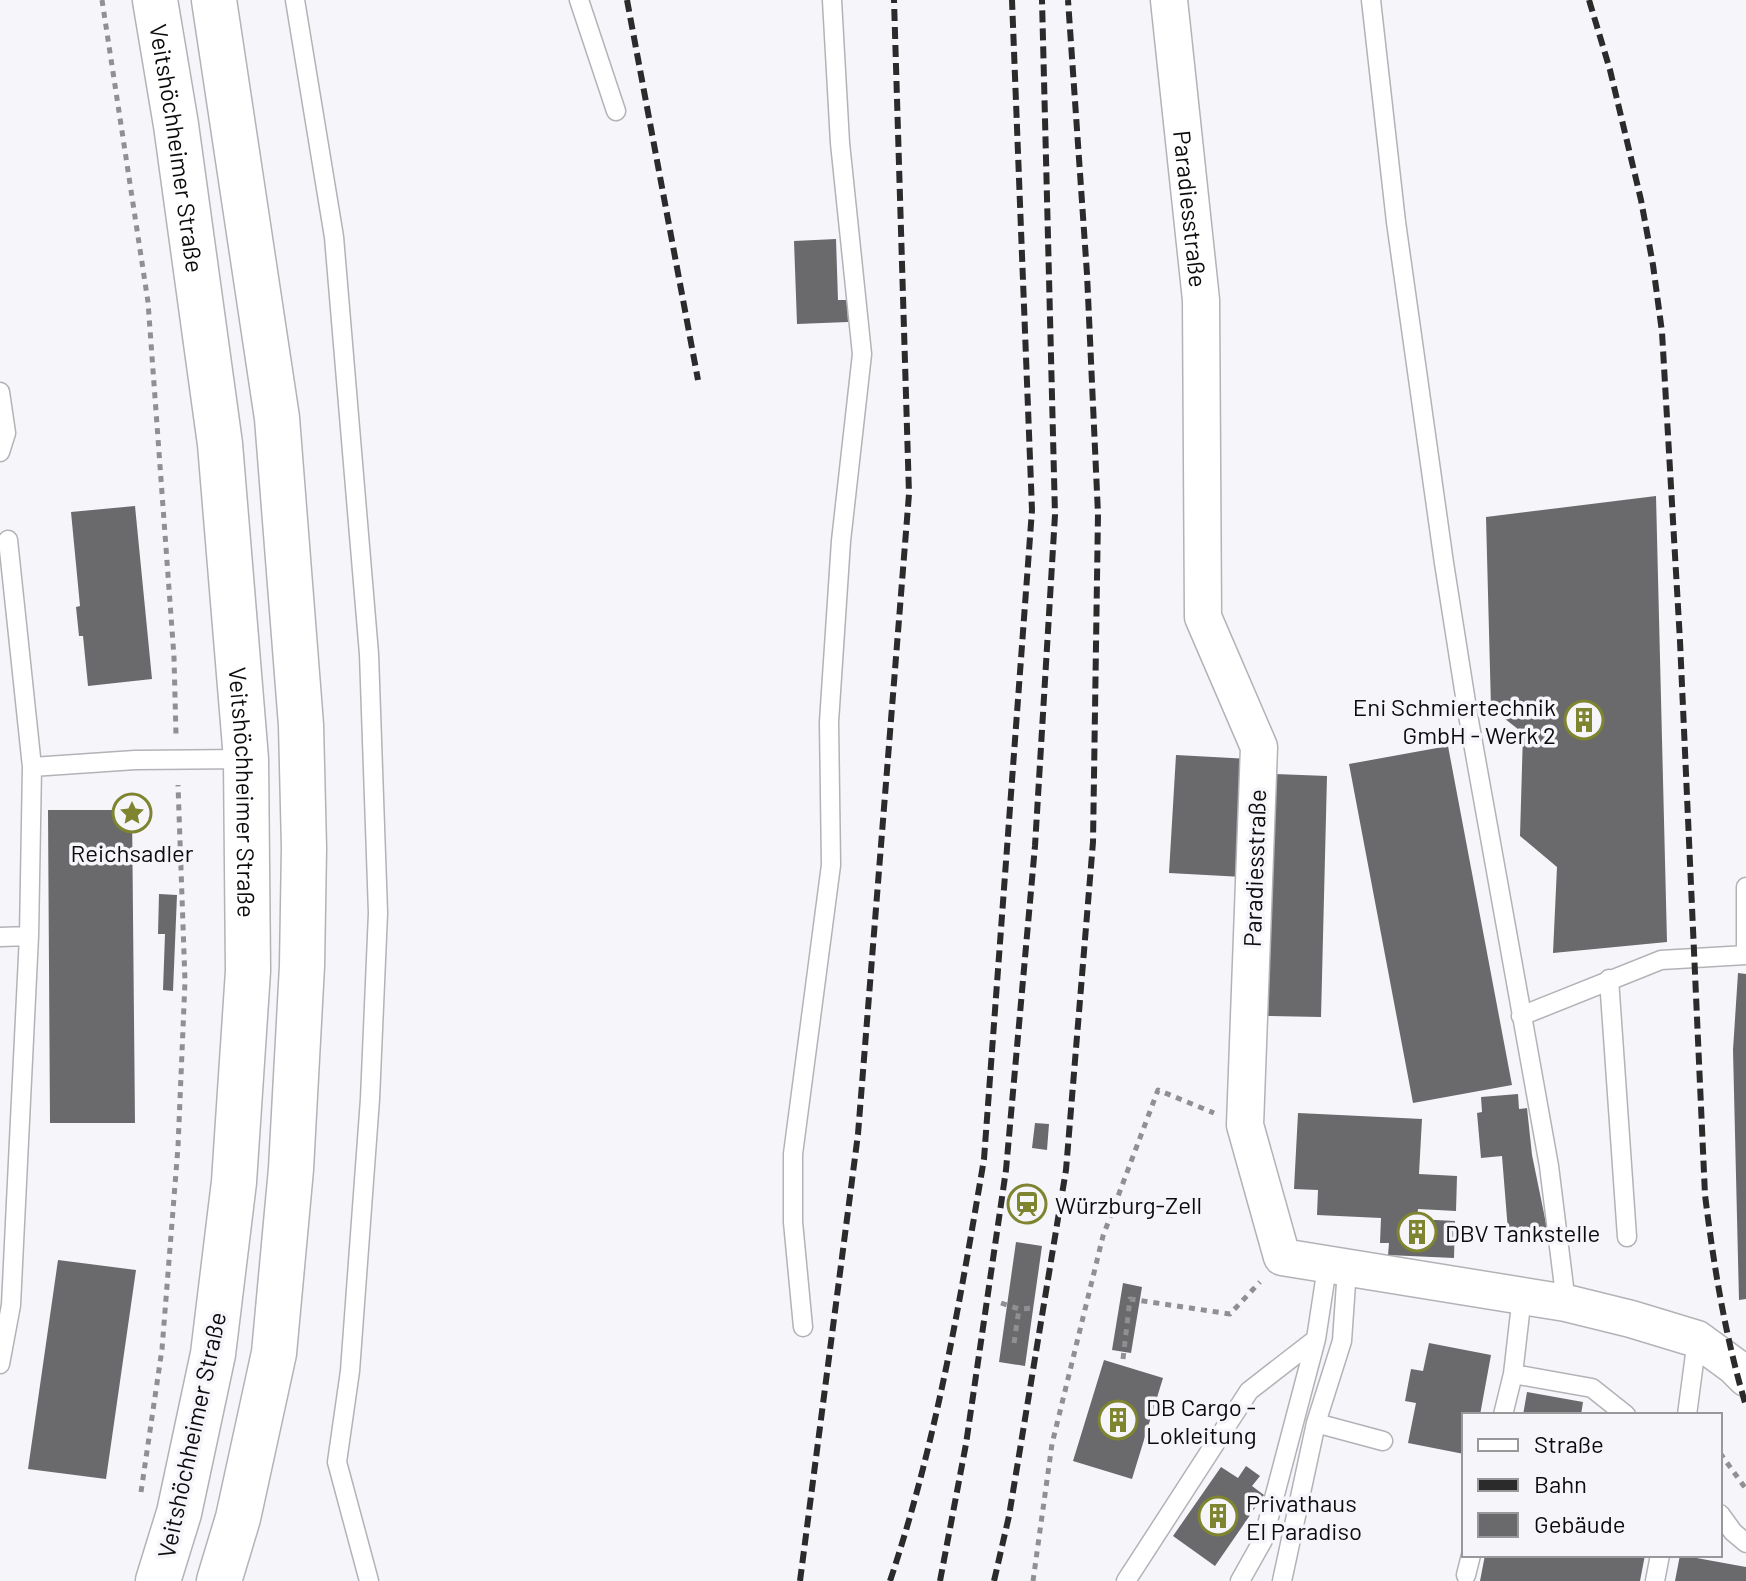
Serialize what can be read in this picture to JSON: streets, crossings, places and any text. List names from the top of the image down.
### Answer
{
  "streets": {
    "highway": ["Veitshöchheimer Straße"],
    "street": ["Paradiesstraße"]
  },
  "places": {
    "building": [
      "Eni Schmiertechnik GmbH - Werk 2",
      "DBV Tankstelle",
      "DB Cargo - Lokleitung",
      "Privathaus El Paradiso"
    ],
    "place": ["Reichsadler"],
    "station": ["Würzburg-Zell"]
  },
  "legend": ["Straße", "Bahn", "Gebäude"]
}
